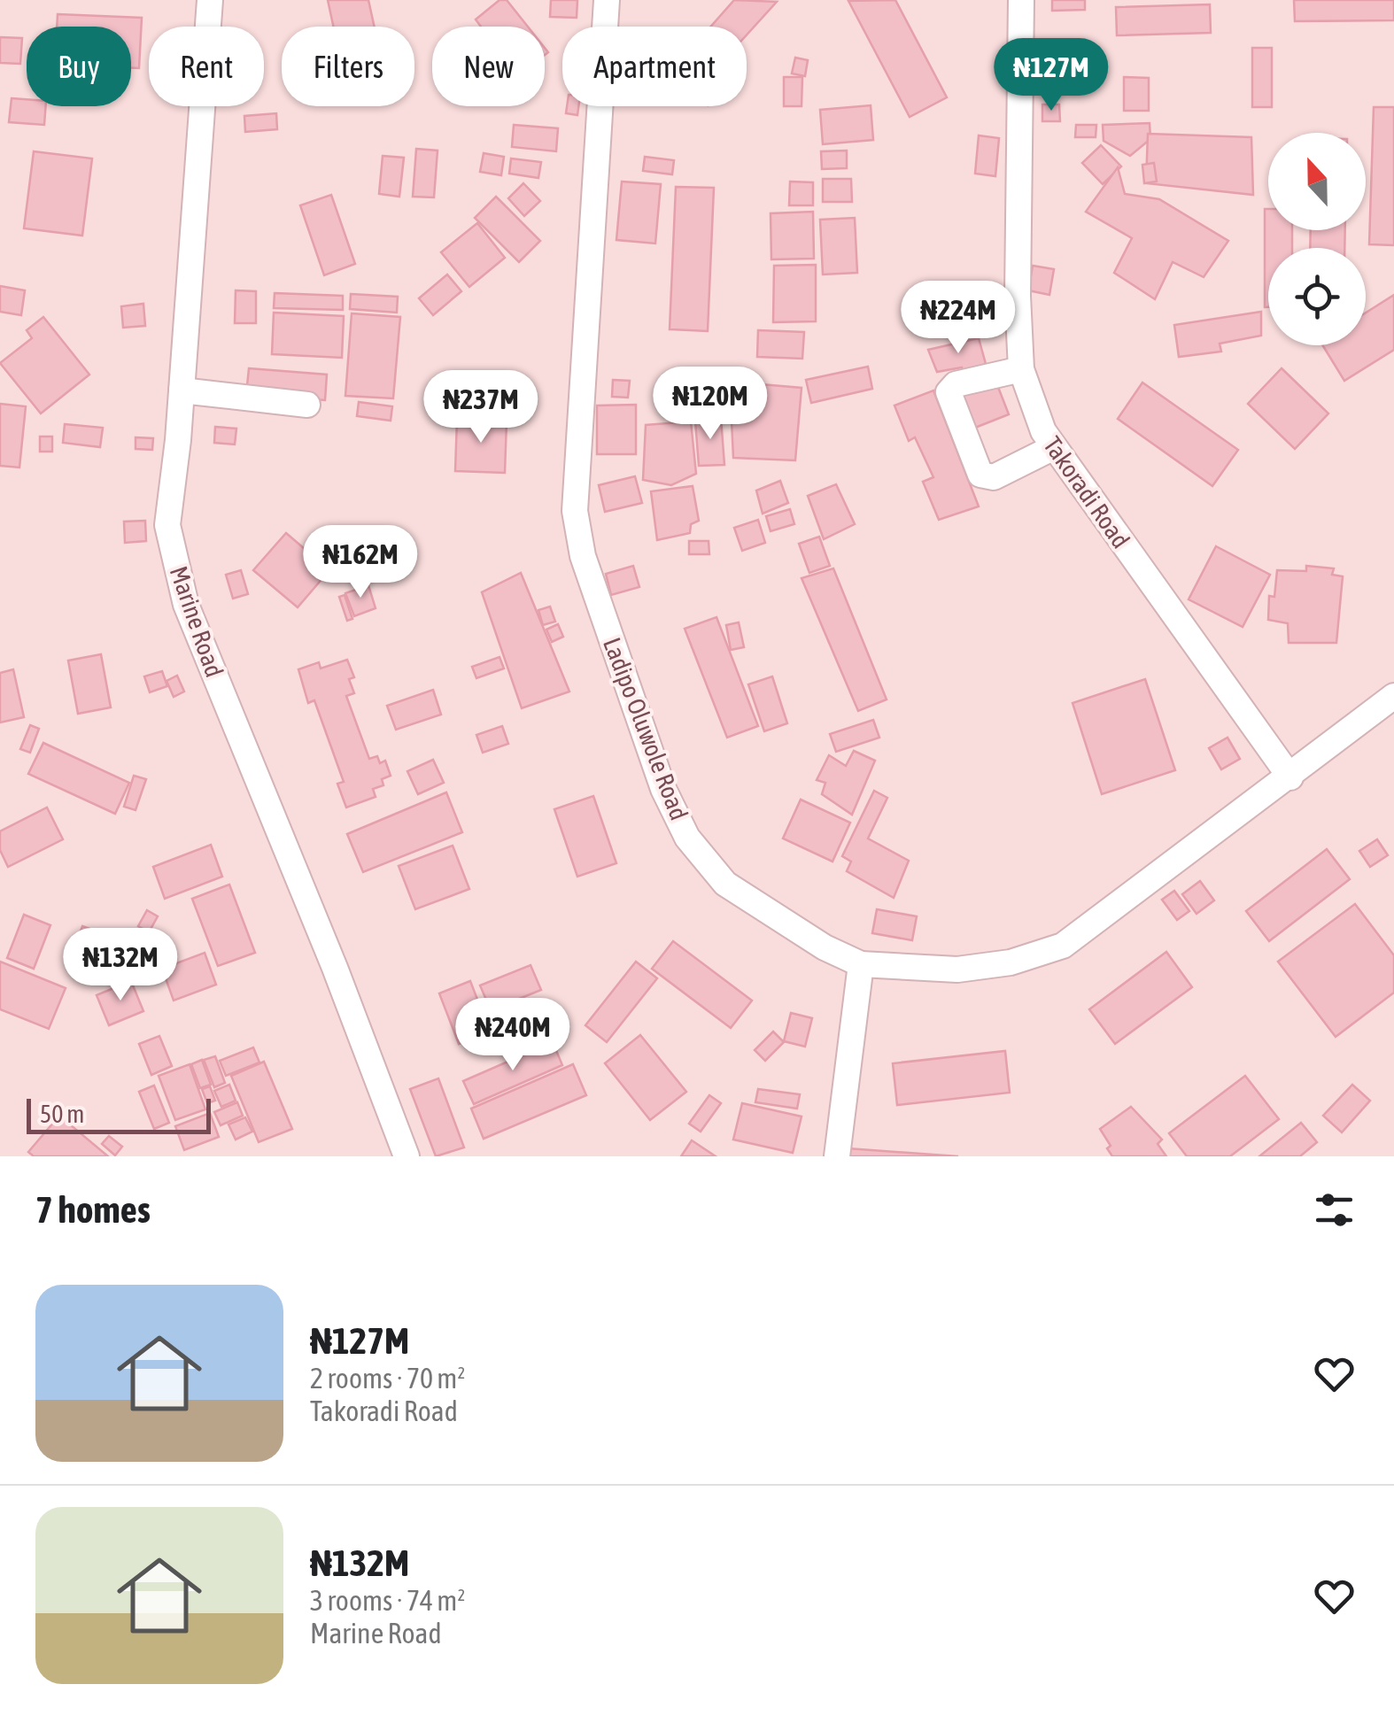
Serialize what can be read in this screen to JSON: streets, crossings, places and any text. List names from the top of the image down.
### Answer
{
  "streets": {
    "street": ["Takoradi Road", "Marine Road", "Ladipo Oluwole Road"]
  },
  "crossings": [
    ["Takoradi Road", "Ladipo Oluwole Road"]
  ],
  "scale_bar": "50 m",
  "north": "top",
  "page": {
    "chip": [
      "Buy",
      "Rent",
      "Filters",
      "New",
      "Apartment"
    ],
    "price": [
      "₦127M",
      "₦224M",
      "₦120M",
      "₦237M",
      "₦162M",
      "₦132M",
      "₦240M"
    ],
    "scale": "50 m",
    "heading": "7 homes",
    "list": [
      {
        "name": "₦127M",
        "note": "2 rooms · 70 m² · Takoradi Road"
      },
      {
        "name": "₦132M",
        "note": "3 rooms · 74 m² · Marine Road"
      }
    ]
  }
}
